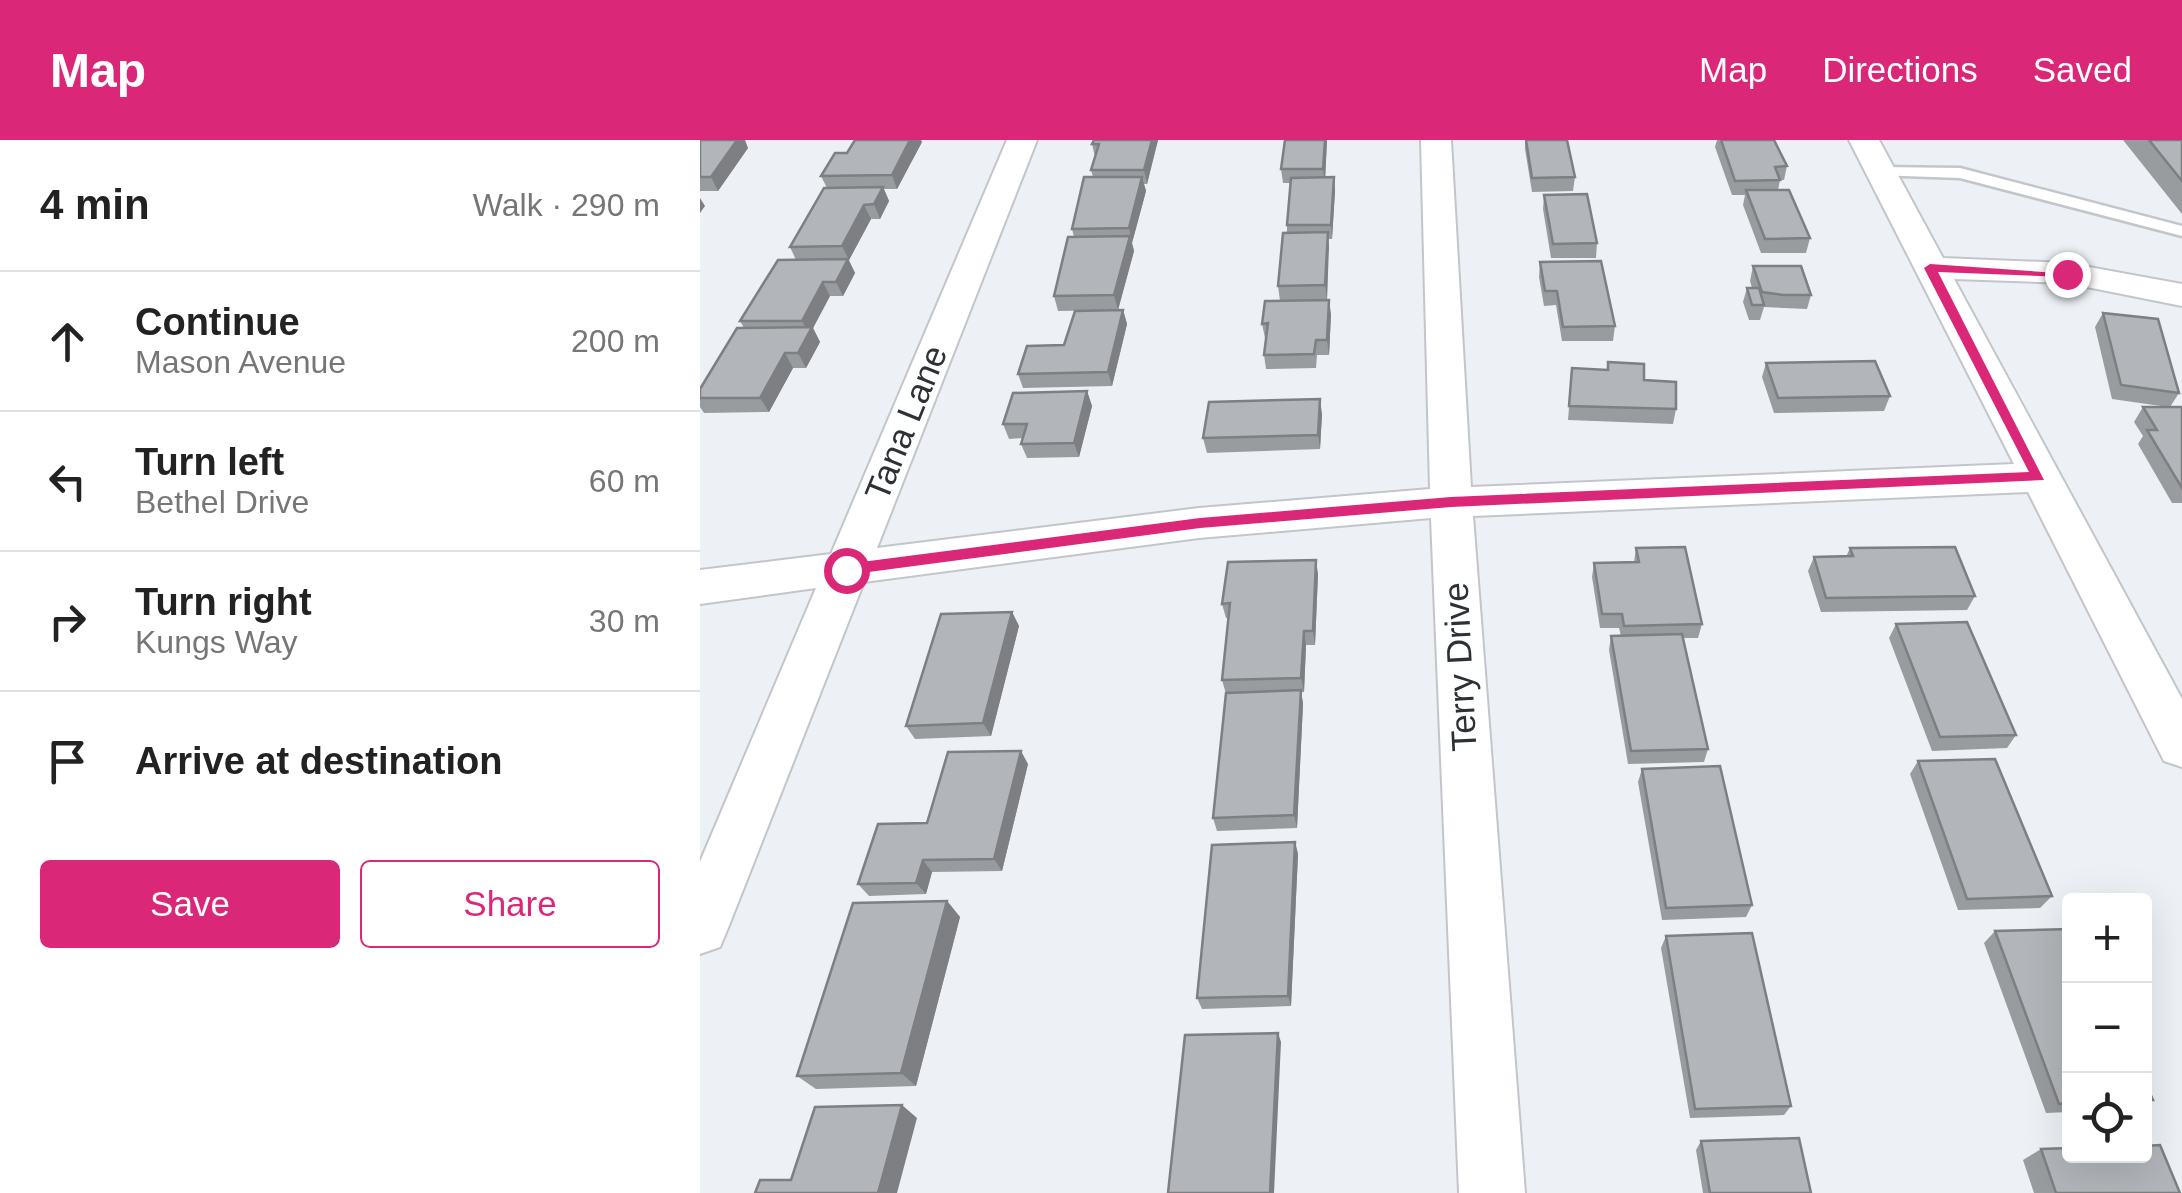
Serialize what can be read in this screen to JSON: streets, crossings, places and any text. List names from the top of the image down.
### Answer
{
  "streets": {
    "street": ["Tana Lane", "Terry Drive"]
  },
  "page": {
    "header": "Map",
    "nav": ["Map", "Directions", "Saved"],
    "heading": ["4 min", "Walk · 290 m"],
    "list": [
      ["Continue", "Mason Avenue", "200 m"],
      ["Turn left", "Bethel Drive", "60 m"],
      ["Turn right", "Kungs Way", "30 m"],
      "Arrive at destination"
    ],
    "buttons": ["Save", "Share"],
    "map_buttons": ["+", "−"]
  }
}
